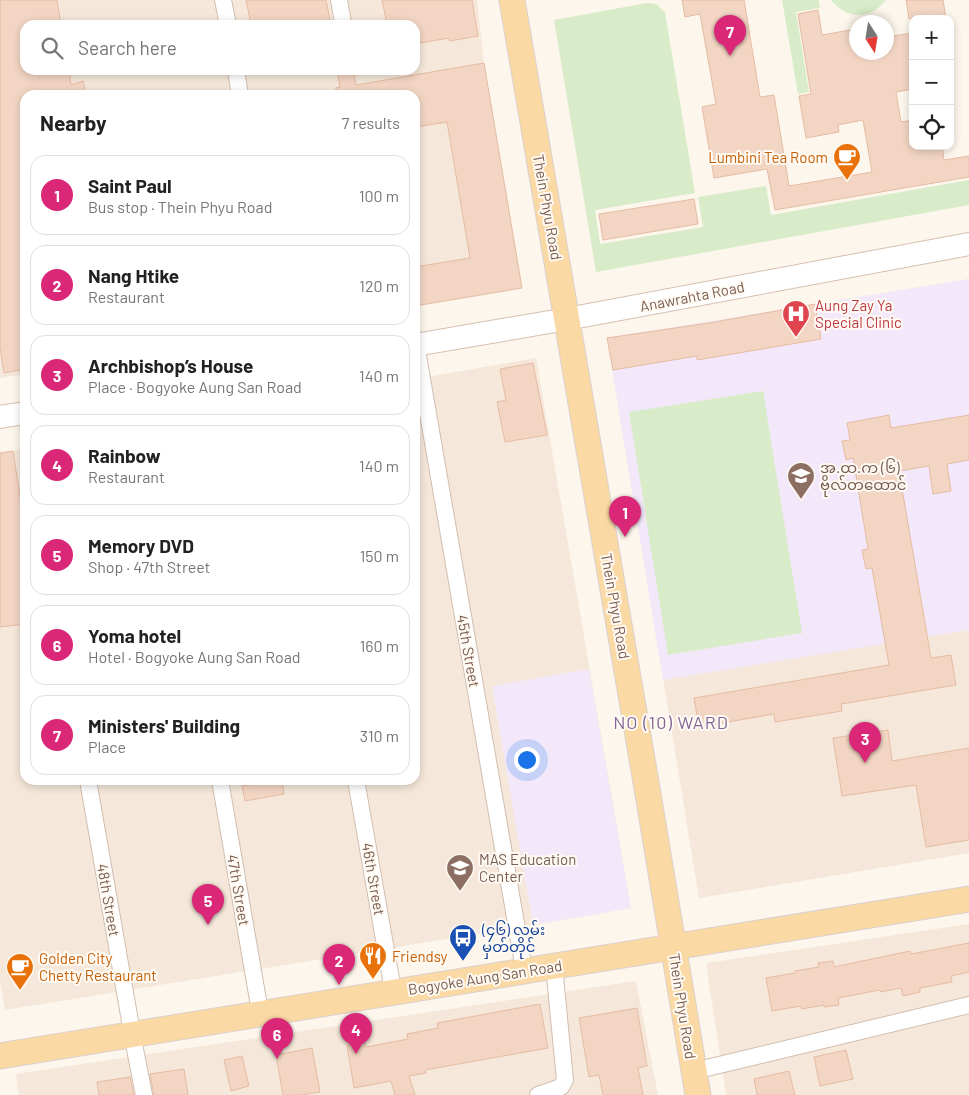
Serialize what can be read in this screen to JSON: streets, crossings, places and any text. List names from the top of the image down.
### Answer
{
  "streets": {
    "main road": ["Thein Phyu Road", "Anawrahta Road", "Bogyoke Aung San Road"],
    "street": [
      "45th Street",
      "46th Street",
      "47th Street",
      "48th Street"
    ]
  },
  "crossings": [
    ["Thein Phyu Road", "Anawrahta Road"],
    ["Thein Phyu Road", "Bogyoke Aung San Road"],
    ["45th Street", "Bogyoke Aung San Road"],
    ["46th Street", "Bogyoke Aung San Road"],
    ["47th Street", "Bogyoke Aung San Road"],
    ["48th Street", "Bogyoke Aung San Road"]
  ],
  "districts": ["NO (10) WARD"],
  "places": {
    "cafe": ["Lumbini Tea Room", "Golden City Chetty Restaurant"],
    "hospital": ["Aung Zay Ya Special Clinic"],
    "school or university": ["အ.ထ.က (၆) ဗိုလ်တထောင်", "MAS Education Center"],
    "bus stop": ["(၄၆) လမ်း မှတ်တိုင်"],
    "restaurant": ["Friendsy"]
  },
  "north": "bottom",
  "page": {
    "map_buttons": ["+", "−"],
    "pins": [
      "7",
      "1",
      "3",
      "5",
      "2",
      "4",
      "6"
    ],
    "search": "Search here",
    "heading": ["Nearby", "7 results"],
    "list": [
      {
        "mark": "1",
        "name": "Saint Paul",
        "note": "Bus stop · Thein Phyu Road",
        "value": "100 m"
      },
      {
        "mark": "2",
        "name": "Nang Htike",
        "note": "Restaurant",
        "value": "120 m"
      },
      {
        "mark": "3",
        "name": "Archbishop’s House",
        "note": "Place · Bogyoke Aung San Road",
        "value": "140 m"
      },
      {
        "mark": "4",
        "name": "Rainbow",
        "note": "Restaurant",
        "value": "140 m"
      },
      {
        "mark": "5",
        "name": "Memory DVD",
        "note": "Shop · 47th Street",
        "value": "150 m"
      },
      {
        "mark": "6",
        "name": "Yoma hotel",
        "note": "Hotel · Bogyoke Aung San Road",
        "value": "160 m"
      },
      {
        "mark": "7",
        "name": "Ministers' Building",
        "note": "Place",
        "value": "310 m"
      }
    ]
  }
}
